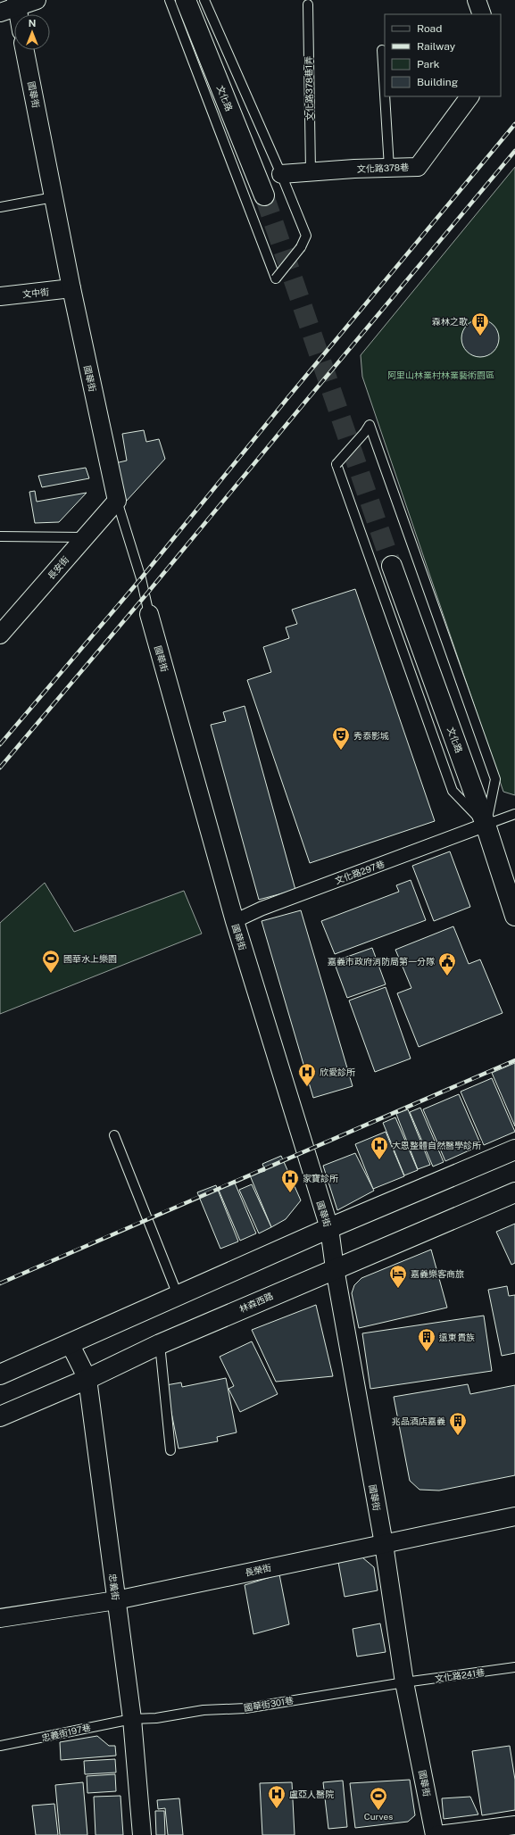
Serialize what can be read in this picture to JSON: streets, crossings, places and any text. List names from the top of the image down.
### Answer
{
  "streets": {
    "main road": ["文化路", "林森西路"],
    "street": [
      "國華街",
      "文化路378巷",
      "文中街",
      "長安街",
      "文化路297巷",
      "長榮街",
      "忠義街"
    ],
    "lane": [
      "文化路378巷1弄",
      "文化路241巷",
      "國華街301巷",
      "忠義街197巷"
    ]
  },
  "crossings": [
    ["文化路378巷1弄", "文化路378巷"],
    ["國華街", "文中街"],
    ["國華街", "長安街"],
    ["國華街", "文化路297巷"],
    ["國華街", "林森西路"],
    ["國華街", "長榮街"],
    ["國華街", "文化路241巷"],
    ["國華街", "國華街301巷"],
    ["文化路", "文化路297巷"],
    ["林森西路", "忠義街"],
    ["長榮街", "忠義街"],
    ["忠義街", "國華街301巷"],
    ["忠義街", "忠義街197巷"],
    ["文化路241巷", "國華街301巷"],
    ["國華街301巷", "忠義街197巷"]
  ],
  "parks": ["阿里山林業村林業藝術園區"],
  "places": {
    "building": ["森林之歌", "遠東貴族", "兆品酒店嘉義"],
    "theatre": ["秀泰影城"],
    "sports": ["國華水上樂園", "Curves"],
    "public building": ["嘉義市政府消防局第一分隊"],
    "hospital": [
      "欣愛診所",
      "大恩整體自然醫學診所",
      "家寶診所",
      "盧亞人醫院"
    ],
    "hotel": ["嘉義樂客商旅"]
  },
  "legend": [
    "Road",
    "Railway",
    "Park",
    "Building"
  ],
  "north": "top"
}
